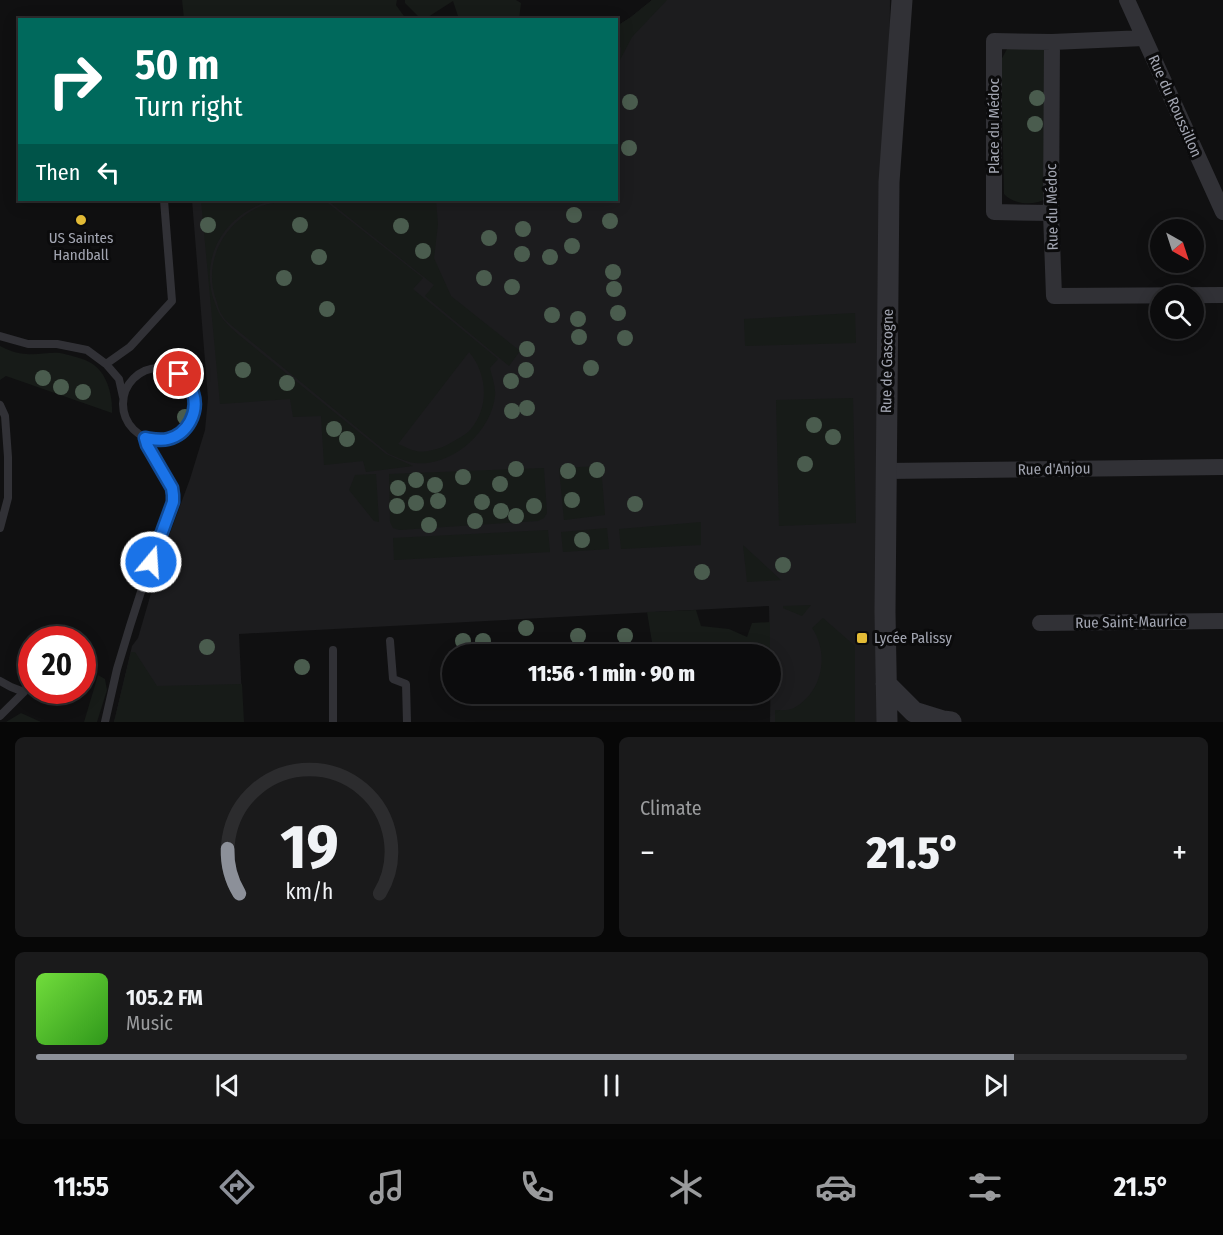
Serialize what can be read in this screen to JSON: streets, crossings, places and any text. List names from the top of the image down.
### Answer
{
  "streets": {
    "street": [
      "Rue du Roussillon",
      "Place du Médoc",
      "Rue du Médoc",
      "Rue de Gascogne",
      "Rue d'Anjou",
      "Rue Saint-Maurice"
    ]
  },
  "crossings": [
    ["Place du Médoc", "Rue du Médoc"],
    ["Rue de Gascogne", "Rue d'Anjou"]
  ],
  "places": {
    "other": ["US Saintes Handball"],
    "transit": ["Lycée Palissy"]
  },
  "north": "bottom right",
  "page": {
    "turn": ["50 m", "Turn right"],
    "then": "Then",
    "limit": "20",
    "trip": "11:56 · 1 min · 90 m",
    "tile": "Climate",
    "heat": ["−", "21.5°", "+"],
    "song": ["105.2 FM", "Music"],
    "tabs": ["11:55", "21.5°"],
    "gauge": ["19", "km/h"]
  }
}
